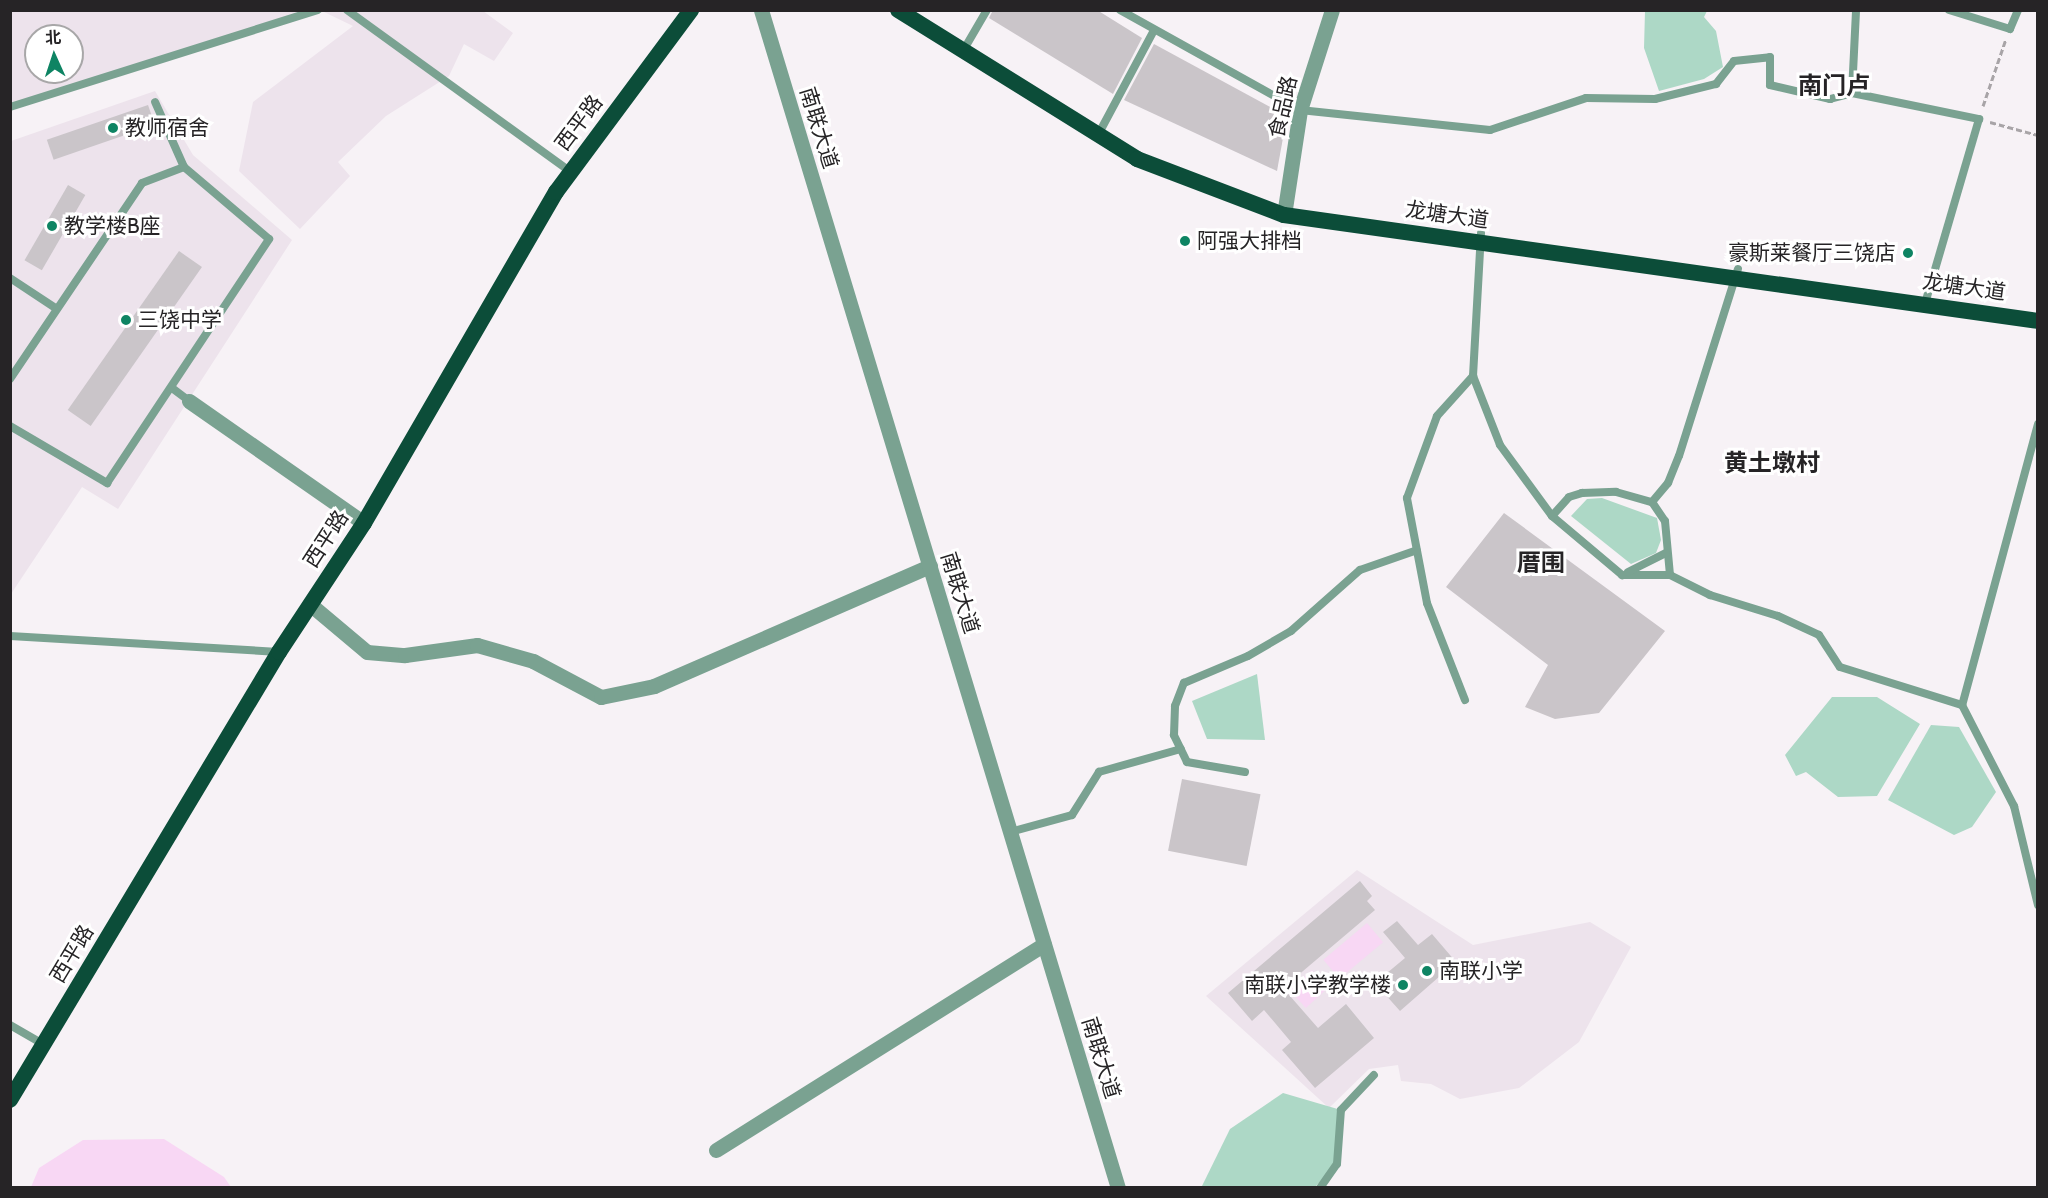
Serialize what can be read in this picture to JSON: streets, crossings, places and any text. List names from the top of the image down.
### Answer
{
  "streets": {
    "highway": ["西平路", "龙塘大道"],
    "street": ["食品路", "南联大道"]
  },
  "crossings": [
    ["食品路", "龙塘大道"]
  ],
  "districts": ["南门卢", "黄土墩村", "厝围"],
  "places": [
    "教师宿舍",
    "教学楼B座",
    "阿强大排档",
    "豪斯莱餐厅三饶店",
    "三饶中学",
    "南联小学",
    "南联小学教学楼"
  ],
  "north": "top"
}
